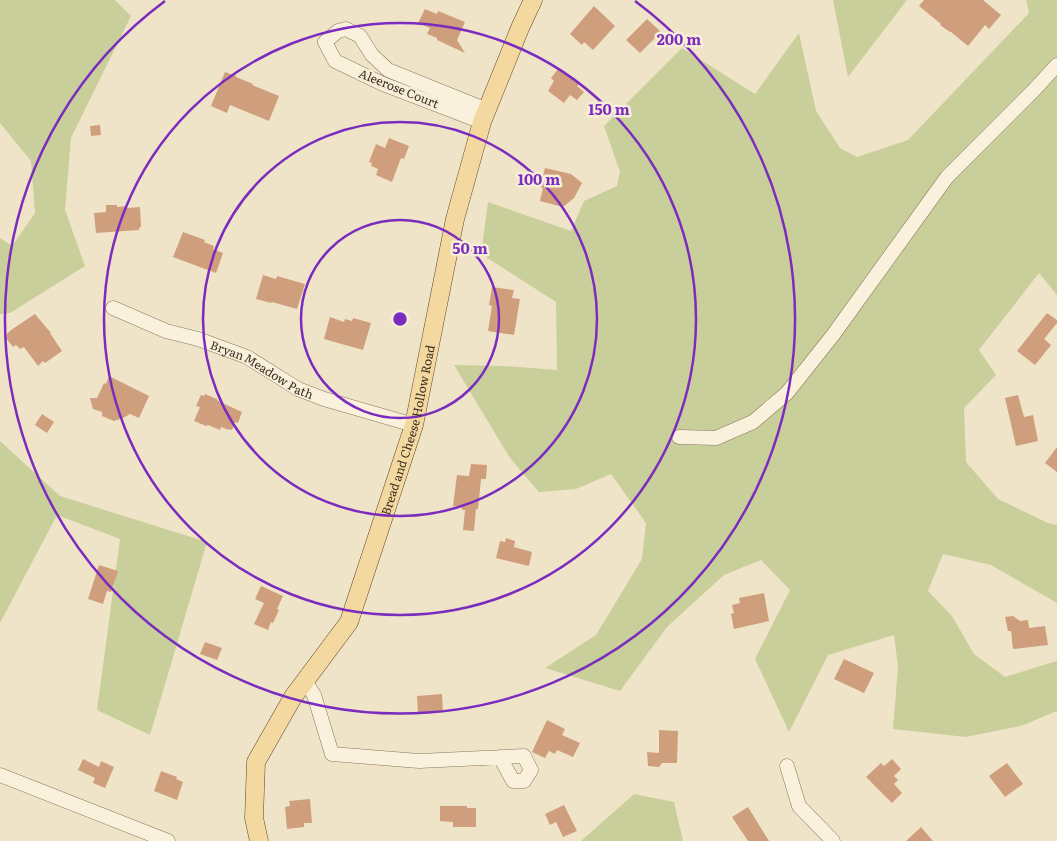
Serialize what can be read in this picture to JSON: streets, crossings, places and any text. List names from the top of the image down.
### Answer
{
  "streets": {
    "main road": ["Bread and Cheese Hollow Road"],
    "street": ["Aleerose Court", "Bryan Meadow Path"]
  },
  "crossings": [
    ["Aleerose Court", "Bread and Cheese Hollow Road"],
    ["Bryan Meadow Path", "Bread and Cheese Hollow Road"]
  ],
  "rings": [
    "200 m",
    "150 m",
    "100 m",
    "50 m"
  ]
}
